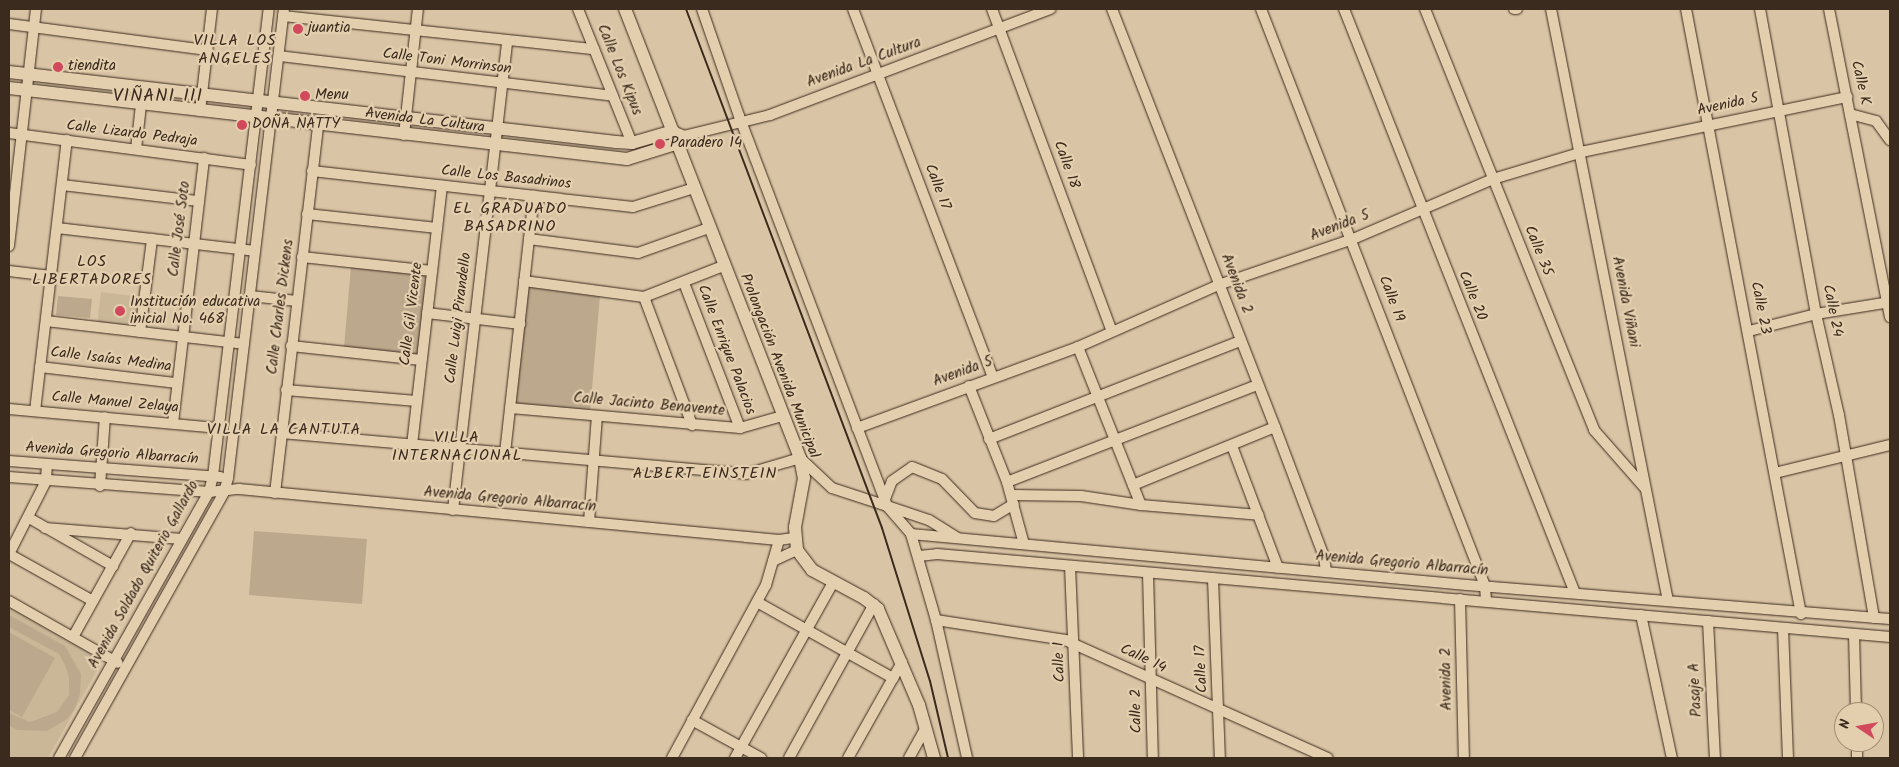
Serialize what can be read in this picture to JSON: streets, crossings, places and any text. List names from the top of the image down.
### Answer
{
  "streets": {
    "main road": ["Avenida La Cultura", "Prolongación Avenida Municipal"],
    "street": [
      "Calle Toni Morrinson",
      "Calle Los Kipus",
      "Calle K",
      "Avenida 5",
      "Calle Lizardo Pedraja",
      "Calle 18",
      "Calle Los Basadrinos",
      "Calle 17",
      "Calle José Soto",
      "Calle 35",
      "Avenida 2",
      "Calle 20",
      "Calle 19",
      "Avenida Viñani",
      "Calle Charles Dickens",
      "Calle 23",
      "Calle 24",
      "Calle Gil Vicente",
      "Calle Luigi Pirandello",
      "Calle Enrique Palacios",
      "Calle Isaías Medina",
      "Calle Manuel Zelaya",
      "Calle Jacinto Benavente",
      "Avenida Gregorio Albarracín",
      "Avenida Soldado Quiterio Gallardo",
      "Calle 14",
      "Calle 1",
      "Pasaje A",
      "Calle 2"
    ]
  },
  "crossings": [
    ["Calle Toni Morrinson", "Calle Los Kipus"],
    ["Calle Toni Morrinson", "Calle Luigi Pirandello"],
    ["Calle Toni Morrinson", "Avenida Soldado Quiterio Gallardo"],
    ["Avenida La Cultura", "Calle Los Kipus"],
    ["Avenida La Cultura", "Calle 18"],
    ["Avenida La Cultura", "Calle 17"],
    ["Avenida La Cultura", "Calle Charles Dickens"],
    ["Avenida La Cultura", "Calle Luigi Pirandello"],
    ["Avenida La Cultura", "Prolongación Avenida Municipal"],
    ["Avenida La Cultura", "Avenida Soldado Quiterio Gallardo"],
    ["Calle K", "Avenida 5"],
    ["Avenida 5", "Calle 18"],
    ["Avenida 5", "Calle 17"],
    ["Avenida 5", "Calle 35"],
    ["Avenida 5", "Avenida 2"],
    ["Avenida 5", "Calle 20"],
    ["Avenida 5", "Calle 19"],
    ["Avenida 5", "Avenida Viñani"],
    ["Avenida 5", "Calle 23"],
    ["Avenida 5", "Calle 24"],
    ["Calle Lizardo Pedraja", "Calle José Soto"],
    ["Calle Lizardo Pedraja", "Avenida Soldado Quiterio Gallardo"],
    ["Calle Los Basadrinos", "Calle Charles Dickens"],
    ["Calle Los Basadrinos", "Calle Gil Vicente"],
    ["Calle Los Basadrinos", "Calle Luigi Pirandello"],
    ["Calle Los Basadrinos", "Prolongación Avenida Municipal"],
    ["Calle 17", "Avenida Gregorio Albarracín"],
    ["Calle 17", "Calle 14"],
    ["Calle José Soto", "Calle Isaías Medina"],
    ["Calle José Soto", "Calle Manuel Zelaya"],
    ["Calle 35", "Avenida Viñani"],
    ["Avenida 2", "Avenida Gregorio Albarracín"],
    ["Calle 20", "Avenida Gregorio Albarracín"],
    ["Calle 19", "Avenida Gregorio Albarracín"],
    ["Avenida Viñani", "Avenida Gregorio Albarracín"],
    ["Calle Charles Dickens", "Avenida Gregorio Albarracín"],
    ["Calle 23", "Avenida Gregorio Albarracín"],
    ["Calle 24", "Avenida Gregorio Albarracín"],
    ["Calle Luigi Pirandello", "Avenida Gregorio Albarracín"],
    ["Calle Enrique Palacios", "Calle Jacinto Benavente"],
    ["Prolongación Avenida Municipal", "Calle Jacinto Benavente"],
    ["Prolongación Avenida Municipal", "Avenida Gregorio Albarracín"],
    ["Calle Manuel Zelaya", "Avenida Soldado Quiterio Gallardo"],
    ["Avenida Gregorio Albarracín", "Avenida Soldado Quiterio Gallardo"],
    ["Avenida Gregorio Albarracín", "Calle 1"],
    ["Avenida Gregorio Albarracín", "Pasaje A"],
    ["Avenida Gregorio Albarracín", "Calle 2"],
    ["Calle 14", "Calle 1"],
    ["Calle 14", "Calle 2"]
  ],
  "districts": [
    "VILLA LOS ANGELES",
    "VIÑANI III",
    "EL GRADUADO BASADRINO",
    "LOS LIBERTADORES",
    "VILLA LA CANTUTA",
    "VILLA INTERNACIONAL",
    "ALBERT EINSTEIN"
  ],
  "places": [
    "juantia",
    "tiendita",
    "Menu",
    "DOÑA NATTY",
    "Paradero 14",
    "Institución educativa inicial No. 468"
  ],
  "north": "left"
}
